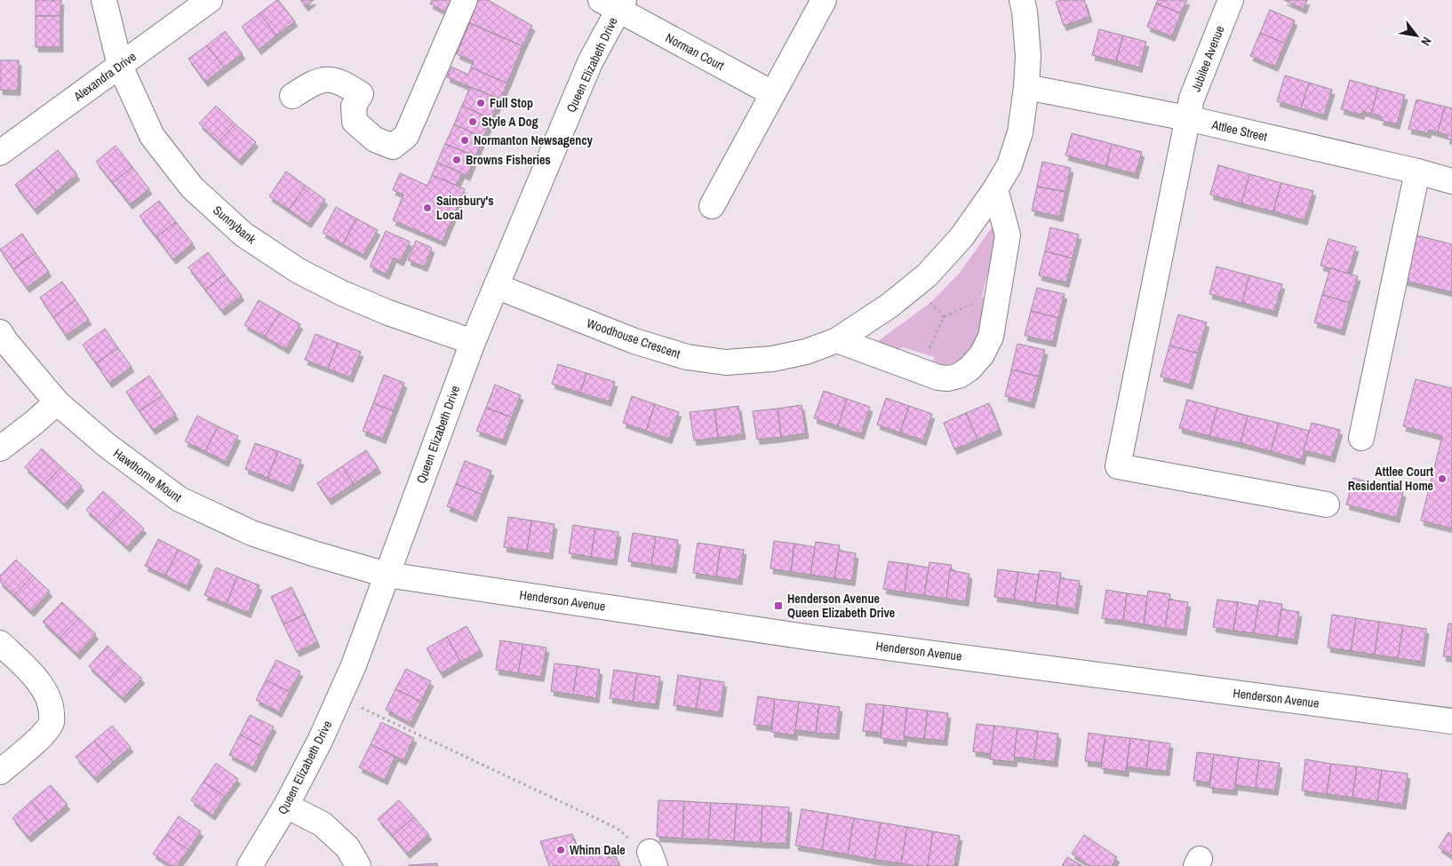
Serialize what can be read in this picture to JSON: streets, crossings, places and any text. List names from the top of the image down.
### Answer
{
  "streets": {
    "street": [
      "Norman Court",
      "Jubilee Avenue",
      "Queen Elizabeth Drive",
      "Alexandra Drive",
      "Attlee Street",
      "Sunnybank",
      "Woodhouse Crescent",
      "Hawthorne Mount",
      "Henderson Avenue"
    ]
  },
  "crossings": [
    ["Norman Court", "Queen Elizabeth Drive"],
    ["Jubilee Avenue", "Attlee Street"],
    ["Queen Elizabeth Drive", "Sunnybank"],
    ["Queen Elizabeth Drive", "Woodhouse Crescent"],
    ["Queen Elizabeth Drive", "Hawthorne Mount"],
    ["Queen Elizabeth Drive", "Henderson Avenue"],
    ["Alexandra Drive", "Sunnybank"],
    ["Attlee Street", "Woodhouse Crescent"],
    ["Hawthorne Mount", "Henderson Avenue"]
  ],
  "places": {
    "other": [
      "Full Stop",
      "Style A Dog",
      "Normanton Newsagency",
      "Browns Fisheries",
      "Sainsbury's Local",
      "Attlee Court Residential Home",
      "Whinn Dale"
    ],
    "transit": ["Henderson Avenue Queen Elizabeth Drive"]
  },
  "north": "bottom right"
}
